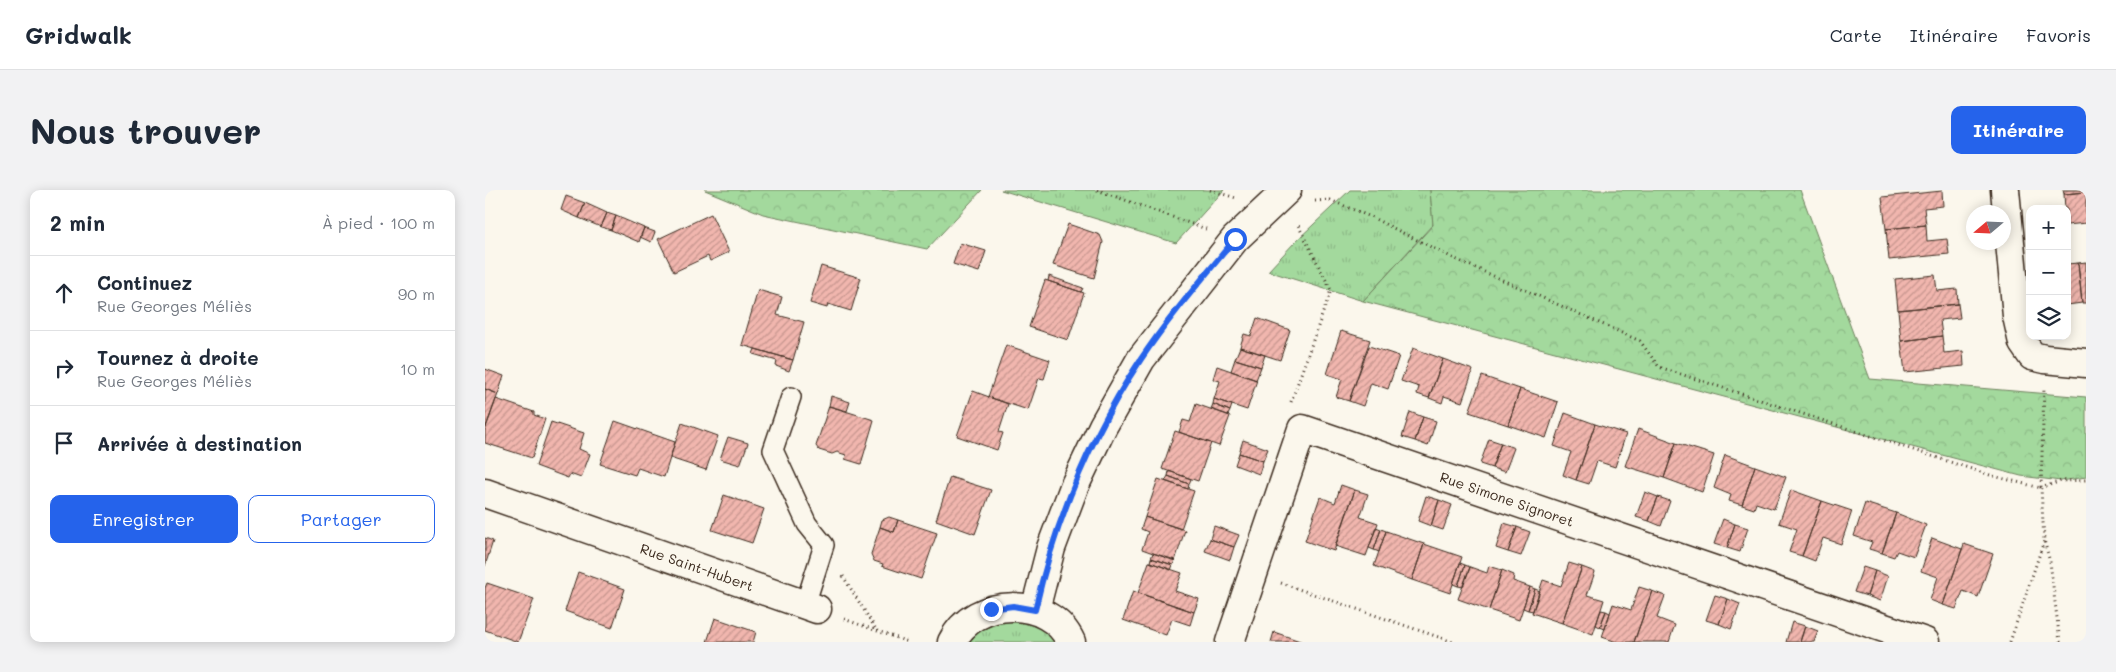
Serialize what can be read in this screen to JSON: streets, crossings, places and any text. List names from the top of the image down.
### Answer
{
  "streets": {
    "street": ["Rue Simone Signoret", "Rue Saint-Hubert"]
  },
  "north": "left",
  "page": {
    "header": "Gridwalk",
    "nav": ["Carte", "Itinéraire", "Favoris"],
    "buttons": [
      "Itinéraire",
      ["Enregistrer", "Partager"]
    ],
    "title": "Nous trouver",
    "heading": ["2 min", "À pied · 100 m"],
    "map_buttons": ["+", "−"],
    "list": [
      ["Continuez", "Rue Georges Méliès", "90 m"],
      ["Tournez à droite", "Rue Georges Méliès", "10 m"],
      "Arrivée à destination"
    ]
  }
}
